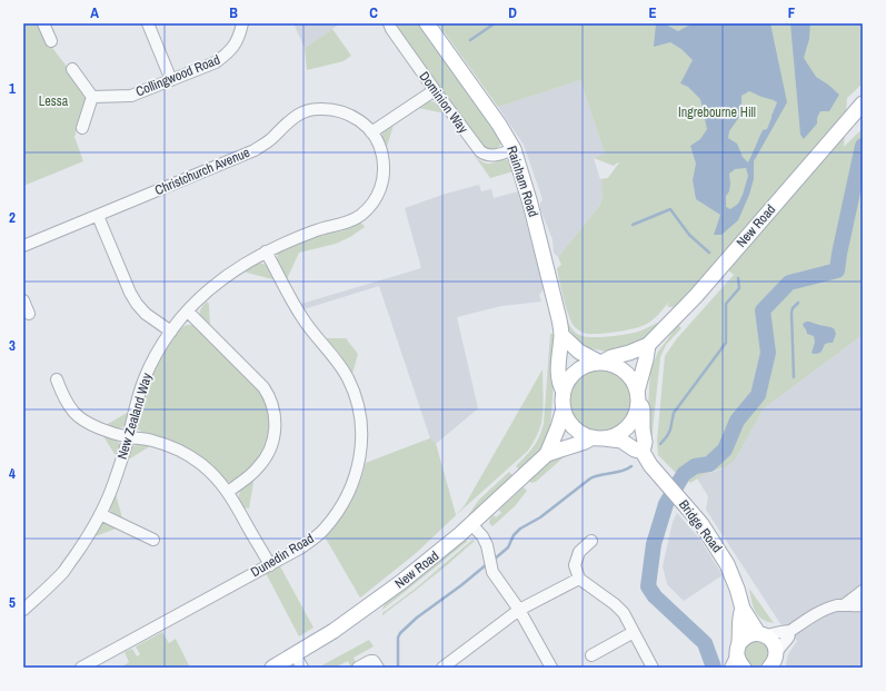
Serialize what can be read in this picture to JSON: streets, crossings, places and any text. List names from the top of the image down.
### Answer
{
  "streets": {
    "main road": ["Rainham Road", "New Road", "Bridge Road"],
    "street": [
      "Collingwood Road",
      "Dominion Way",
      "Christchurch Avenue",
      "New Zealand Way",
      "Dunedin Road"
    ]
  },
  "crossings": [
    ["Dominion Way", "Rainham Road"],
    ["Christchurch Avenue", "New Zealand Way"],
    ["Rainham Road", "New Road"],
    ["New Zealand Way", "Dunedin Road"]
  ],
  "parks": ["Lessa", "Ingrebourne Hill"],
  "grid": {
    "columns": [
      "A",
      "B",
      "C",
      "D",
      "E",
      "F"
    ],
    "rows": [
      "1",
      "2",
      "3",
      "4",
      "5"
    ]
  }
}
